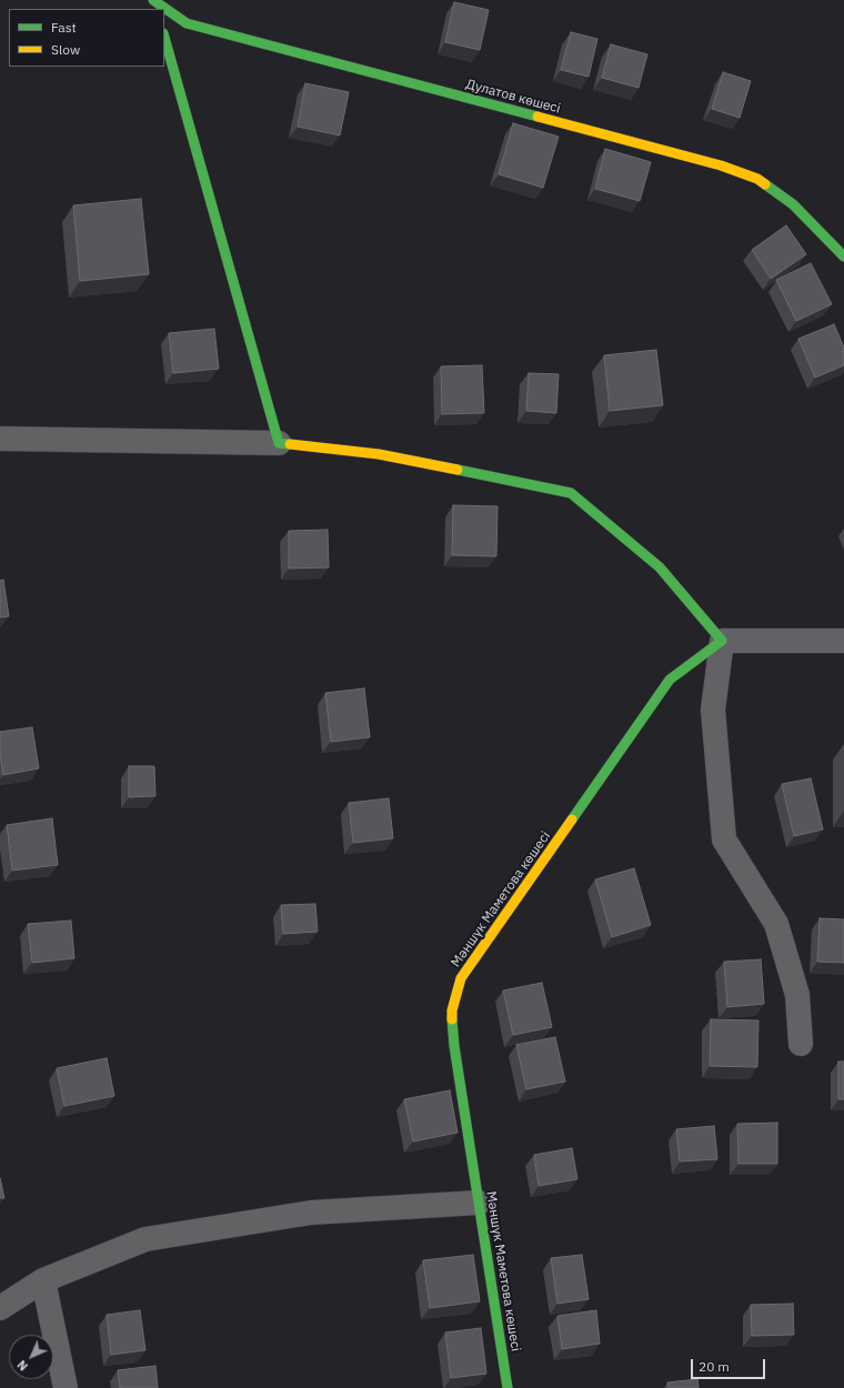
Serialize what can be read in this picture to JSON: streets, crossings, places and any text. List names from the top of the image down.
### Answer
{
  "streets": {
    "street": ["Дулатов көшесі", "Мәншүк Маметова көшесі"]
  },
  "legend": ["Fast", "Slow"],
  "scale_bar": "20 m",
  "north": "bottom left"
}
